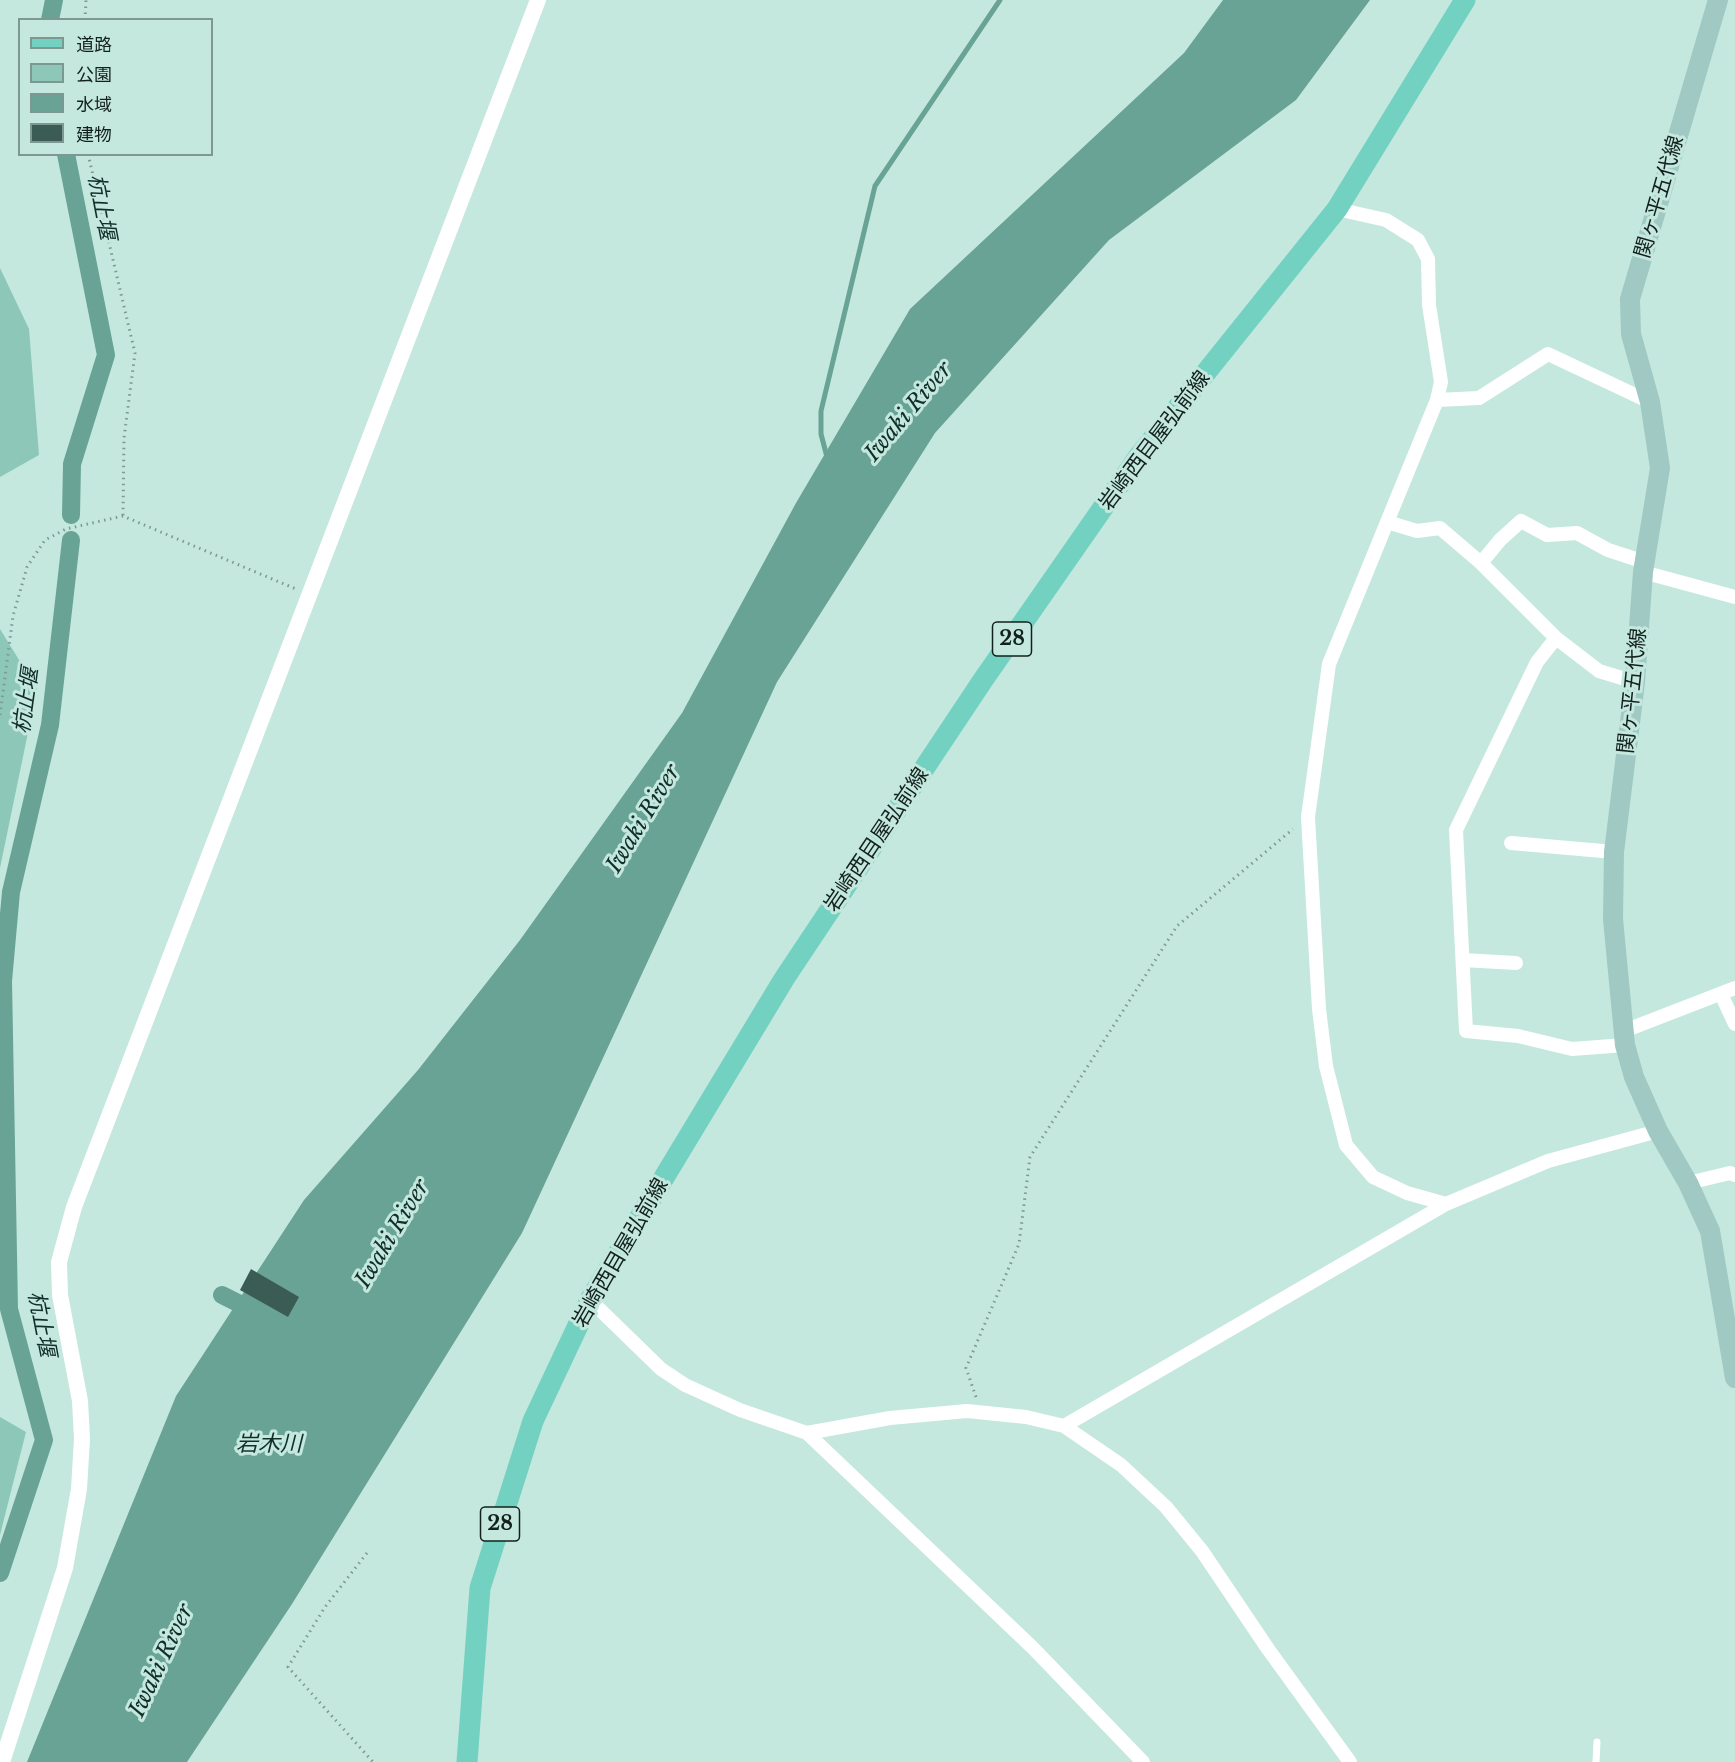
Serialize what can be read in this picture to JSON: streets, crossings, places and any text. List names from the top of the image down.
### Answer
{
  "streets": {
    "main road": ["関ヶ平五代線", "岩崎西目屋弘前線", "28"]
  },
  "water": ["杭止堰", "Iwaki River", "岩木川"],
  "legend": [
    "道路",
    "公園",
    "水域",
    "建物"
  ]
}
